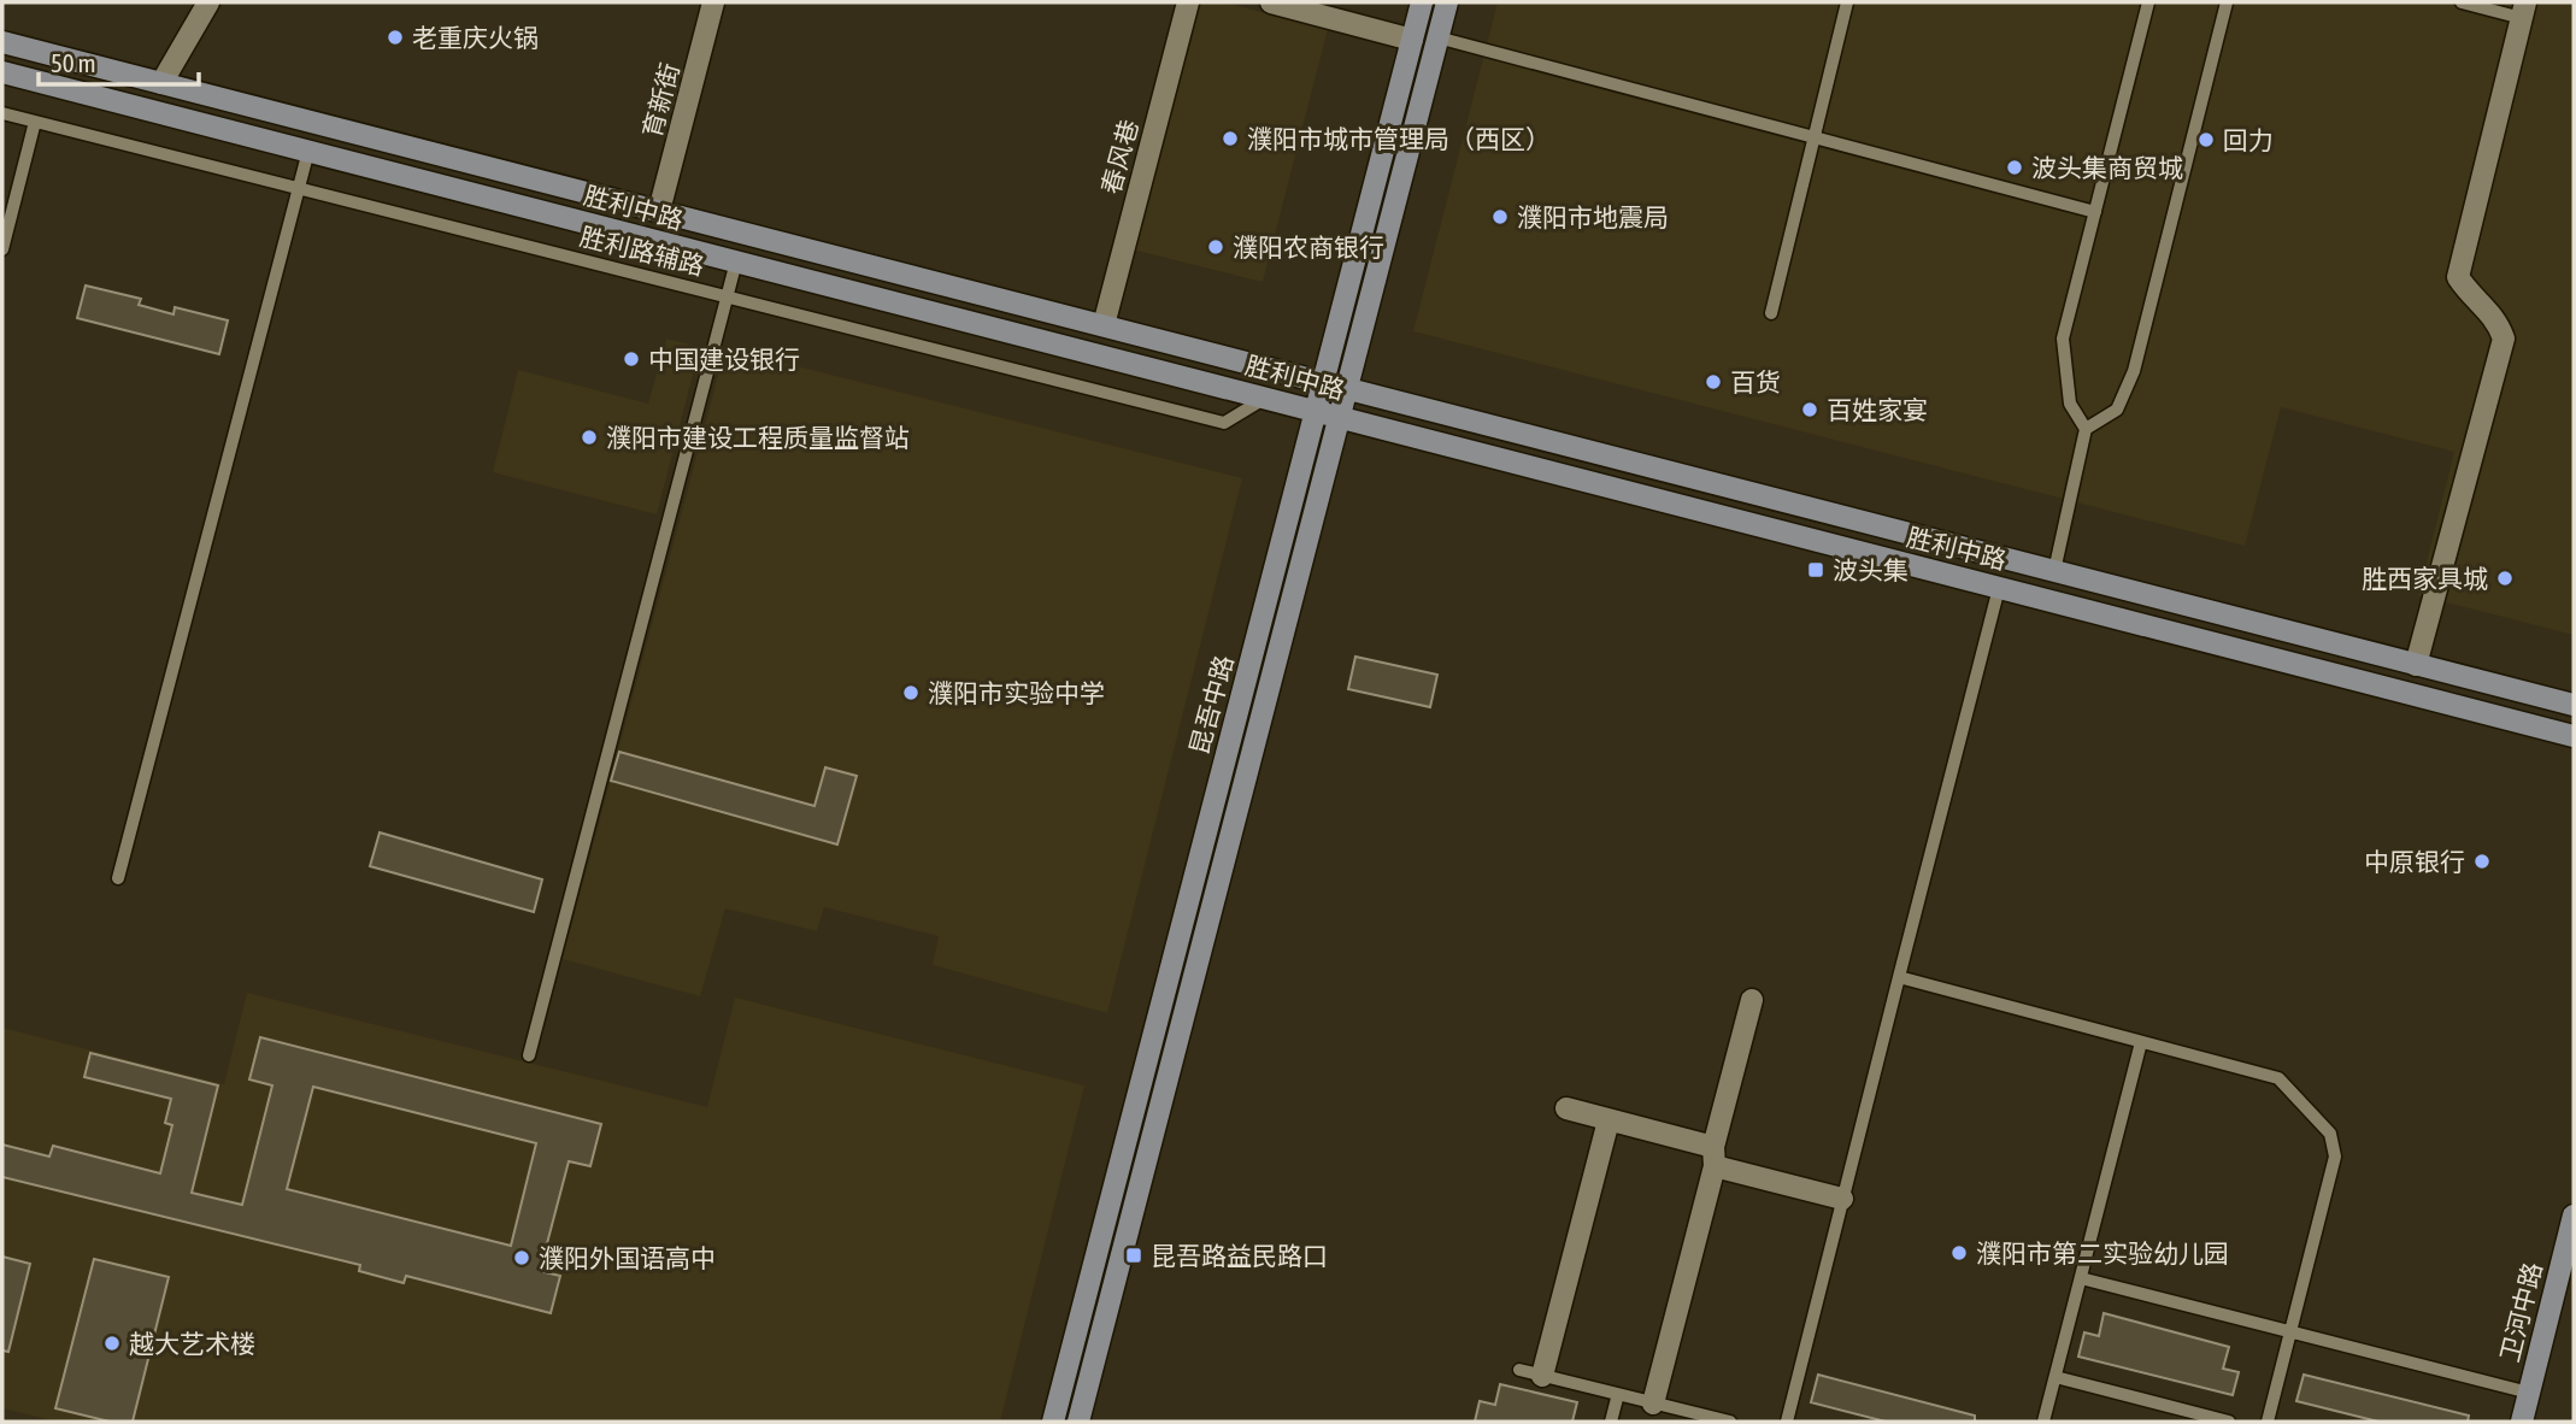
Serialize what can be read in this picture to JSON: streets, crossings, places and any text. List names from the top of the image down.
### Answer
{
  "streets": {
    "main road": ["胜利中路", "昆吾中路", "卫河中路"],
    "street": ["育新街", "春风巷"],
    "lane": ["胜利路辅路"]
  },
  "crossings": [
    ["育新街", "胜利中路"],
    ["春风巷", "胜利中路"],
    ["胜利中路", "胜利路辅路"],
    ["胜利中路", "昆吾中路"]
  ],
  "places": {
    "other": [
      "老重庆火锅",
      "濮阳市城市管理局（西区）",
      "回力",
      "波头集商贸城",
      "濮阳市地震局",
      "濮阳农商银行",
      "中国建设银行",
      "百货",
      "百姓家宴",
      "濮阳市建设工程质量监督站",
      "胜西家具城",
      "濮阳市实验中学",
      "中原银行",
      "濮阳市第二实验幼儿园",
      "濮阳外国语高中",
      "越大艺术楼"
    ],
    "transit": ["波头集", "昆吾路益民路口"]
  },
  "scale_bar": "50 m"
}
